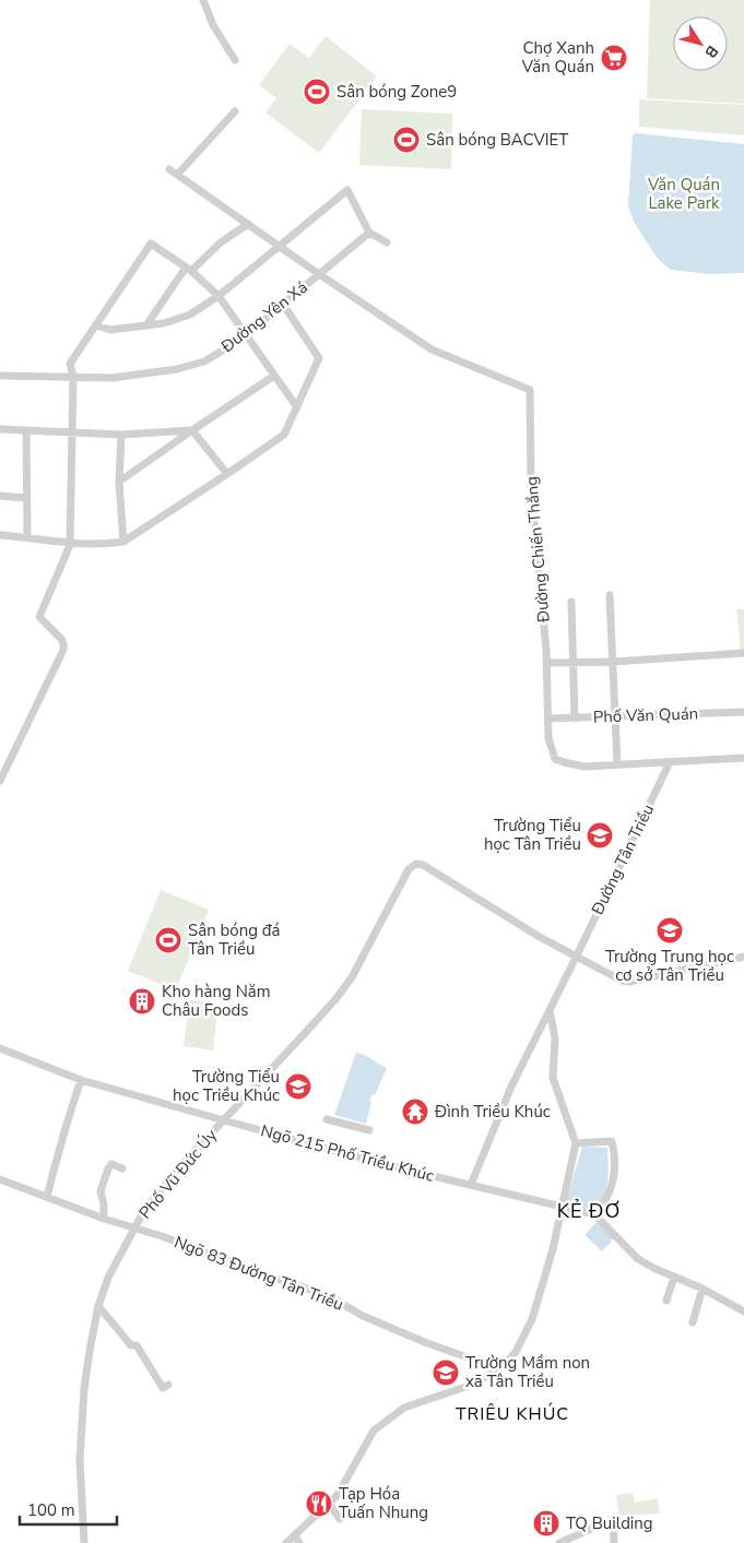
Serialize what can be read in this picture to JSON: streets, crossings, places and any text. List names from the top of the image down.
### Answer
{
  "streets": {
    "street": [
      "Đường Yên Xá",
      "Đường Chiến Thắng",
      "Phố Văn Quán",
      "Đường Tân Triều",
      "Ngõ 215 Phố Triều Khúc",
      "Phố Vũ Đức Úy",
      "Ngõ 83 Đường Tân Triều"
    ]
  },
  "crossings": [
    ["Đường Yên Xá", "Đường Chiến Thắng"],
    ["Đường Chiến Thắng", "Phố Văn Quán"],
    ["Đường Chiến Thắng", "Đường Tân Triều"],
    ["Đường Tân Triều", "Ngõ 215 Phố Triều Khúc"],
    ["Đường Tân Triều", "Phố Vũ Đức Úy"],
    ["Ngõ 215 Phố Triều Khúc", "Phố Vũ Đức Úy"],
    ["Phố Vũ Đức Úy", "Ngõ 83 Đường Tân Triều"]
  ],
  "districts": ["KẺ ĐƠ", "TRIÊU KHÚC"],
  "parks": ["Văn Quán Lake Park"],
  "places": {
    "supermarket": ["Chợ Xanh Văn Quán"],
    "sports": ["Sân bóng Zone9", "Sân bóng BACVIET", "Sân bóng đá Tân Triều"],
    "school or university": [
      "Trường Tiểu học Tân Triều",
      "Trường Trung học cơ sở Tân Triều",
      "Trường Tiểu học Triều Khúc",
      "Trường Mầm non xã Tân Triều"
    ],
    "building": ["Kho hàng Năm Châu Foods", "TQ Building"],
    "temple": ["Đình Triều Khúc"],
    "restaurant": ["Tạp Hóa Tuấn Nhung"]
  },
  "scale_bar": "100 m",
  "north": "bottom right"
}
